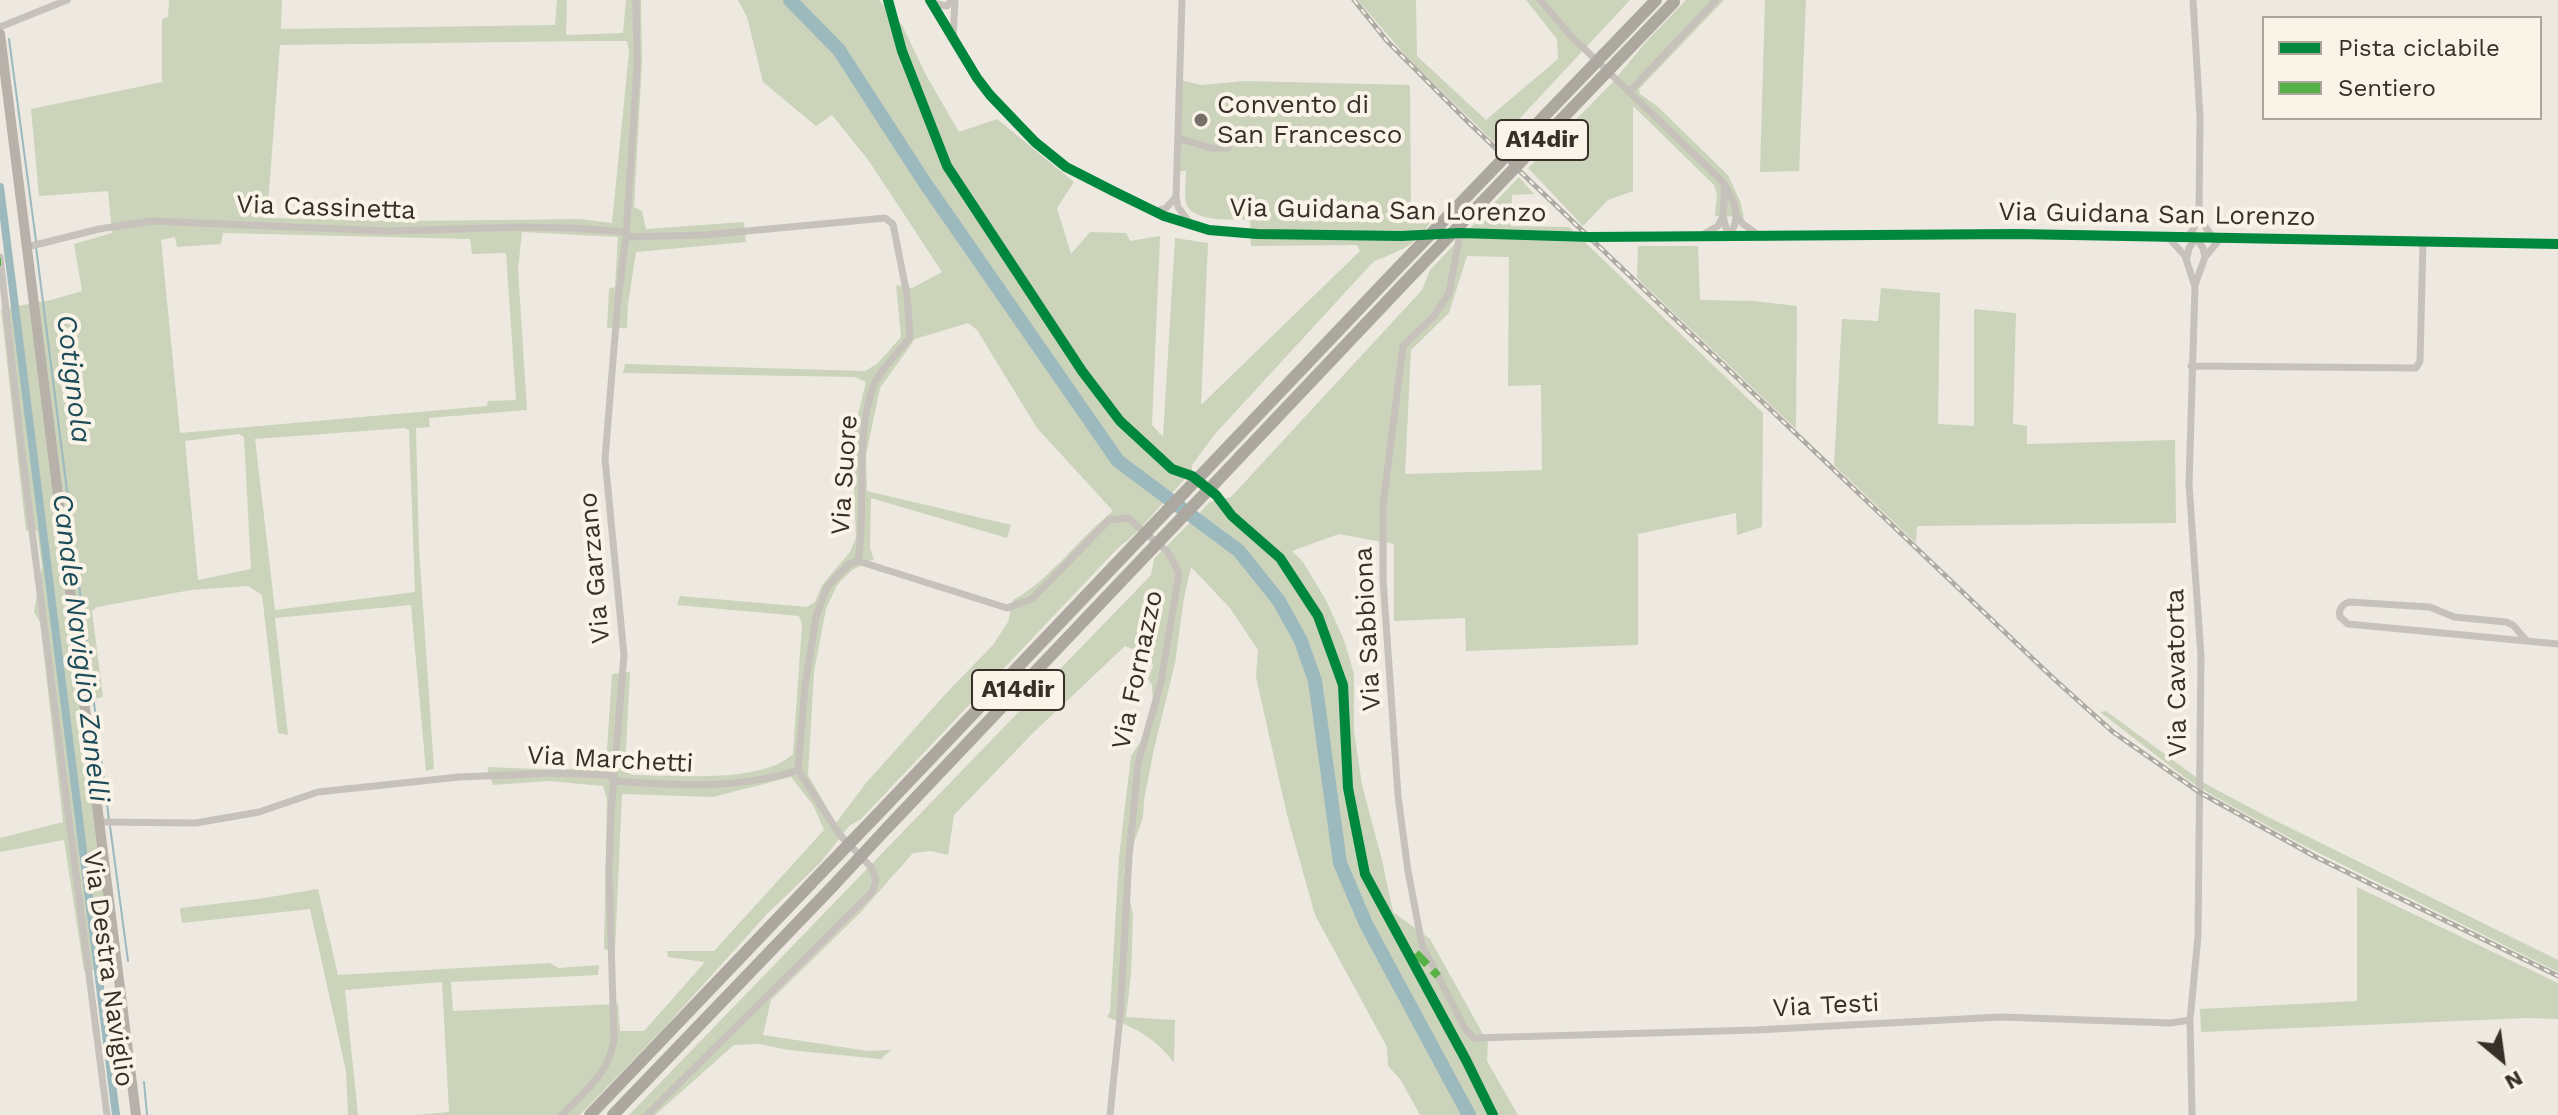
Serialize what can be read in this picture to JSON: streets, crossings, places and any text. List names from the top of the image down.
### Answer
{
  "streets": {
    "highway": ["A14dir"],
    "street": [
      "Via Cassinetta",
      "Via Guidana San Lorenzo",
      "Via Suore",
      "Via Garzano",
      "Via Sabbiona",
      "Via Fornazzo",
      "Via Cavatorta",
      "Via Marchetti",
      "Via Destra Naviglio",
      "Via Testi"
    ]
  },
  "crossings": [
    ["Via Cassinetta", "Via Suore"],
    ["Via Cassinetta", "Via Garzano"],
    ["Via Guidana San Lorenzo", "Via Sabbiona"],
    ["Via Guidana San Lorenzo", "Via Cavatorta"],
    ["Via Suore", "Via Fornazzo"],
    ["Via Garzano", "Via Marchetti"],
    ["Via Sabbiona", "Via Testi"],
    ["Via Cavatorta", "Via Testi"]
  ],
  "water": ["Cotignola", "Canale Naviglio Zanelli"],
  "places": ["Convento di San Francesco"],
  "legend": ["Pista ciclabile", "Sentiero"],
  "north": "bottom right"
}
